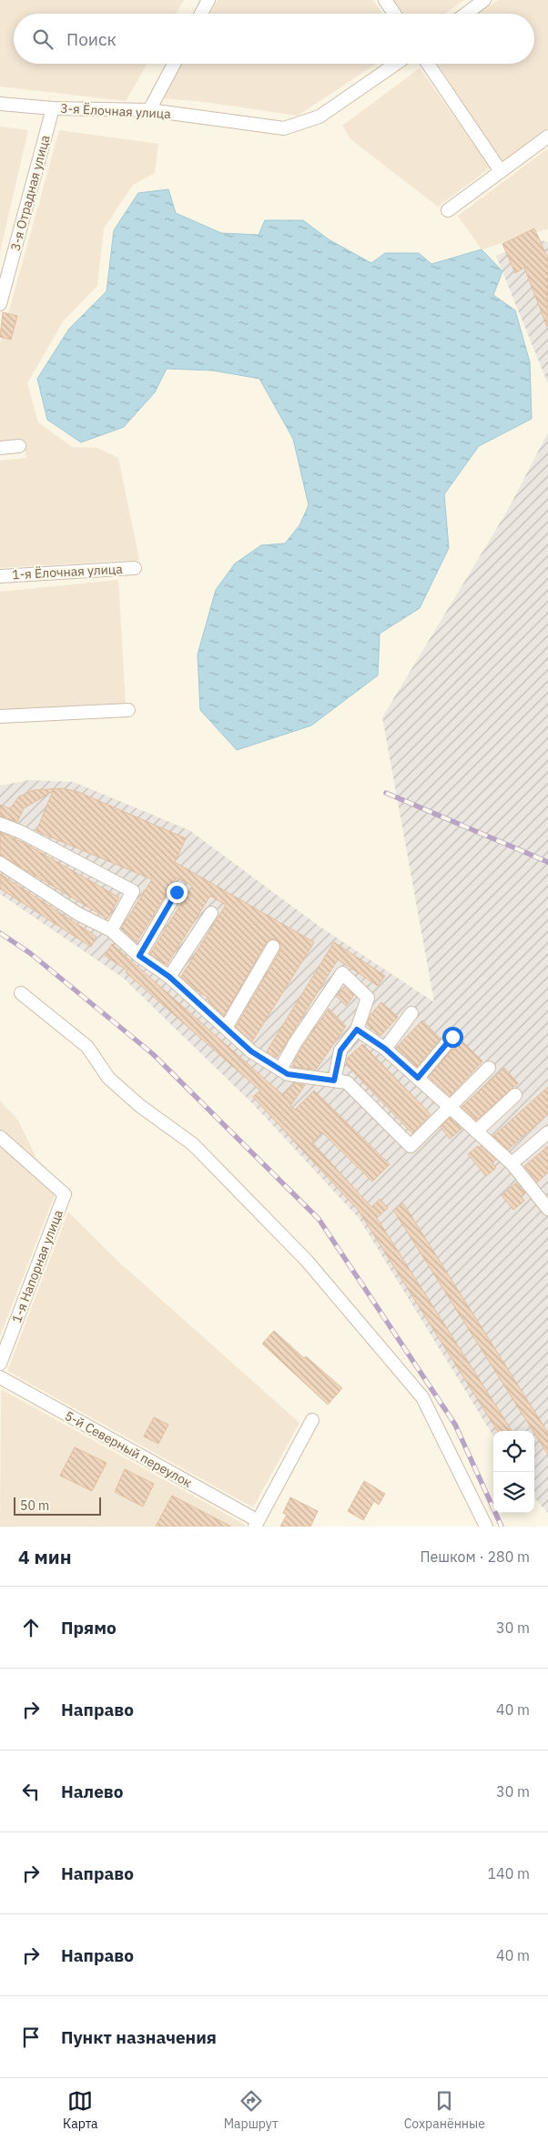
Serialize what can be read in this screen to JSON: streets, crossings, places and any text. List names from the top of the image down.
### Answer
{
  "streets": {
    "street": [
      "3-я Ёлочная улица",
      "3-я Отрадная улица",
      "1-я Ёлочная улица",
      "1-я Напорная улица",
      "5-й Северный переулок"
    ]
  },
  "crossings": [
    ["3-я Ёлочная улица", "3-я Отрадная улица"]
  ],
  "scale_bar": "50 m",
  "page": {
    "search": "Поиск",
    "scale": "50 m",
    "heading": ["4 мин", "Пешком · 280 m"],
    "list": [
      ["Прямо", "30 m"],
      ["Направо", "40 m"],
      ["Налево", "30 m"],
      ["Направо", "140 m"],
      ["Направо", "40 m"],
      "Пункт назначения"
    ],
    "nav": ["Карта", "Маршрут", "Сохранённые"]
  }
}
